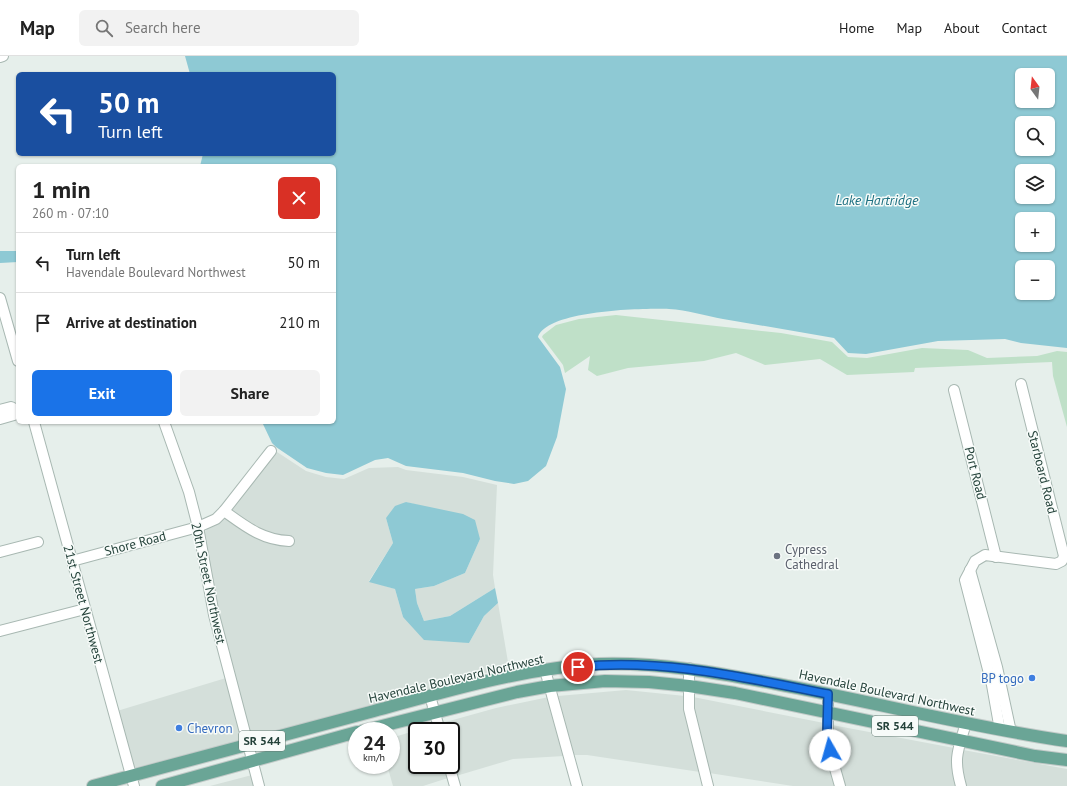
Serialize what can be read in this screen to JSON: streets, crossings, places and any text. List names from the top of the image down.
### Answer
{
  "streets": {
    "main road": ["Havendale Boulevard Northwest", "SR 544"],
    "street": [
      "Starboard Road",
      "Port Road",
      "Shore Road",
      "20th Street Northwest",
      "21st Street Northwest"
    ]
  },
  "crossings": [
    ["Starboard Road", "Port Road"],
    ["Shore Road", "20th Street Northwest"],
    ["Shore Road", "21st Street Northwest"],
    ["20th Street Northwest", "Havendale Boulevard Northwest"],
    ["20th Street Northwest", "SR 544"],
    ["21st Street Northwest", "Havendale Boulevard Northwest"]
  ],
  "water": ["Lake Hartridge"],
  "places": ["Cypress Cathedral", "BP togo", "Chevron"],
  "north": "top",
  "page": {
    "header": "Map",
    "search": "Search here",
    "nav": [
      "Home",
      "Map",
      "About",
      "Contact"
    ],
    "map_buttons": ["+", "−"],
    "turn": ["50 m", "Turn left"],
    "heading": ["1 min", "260 m · 07:10"],
    "list": [
      {
        "name": "Turn left",
        "note": "Havendale Boulevard Northwest",
        "value": "50 m"
      },
      {
        "name": "Arrive at destination",
        "value": "210 m"
      }
    ],
    "buttons": ["Exit", "Share"],
    "speed": "24 km/h",
    "limit": "30"
  }
}
